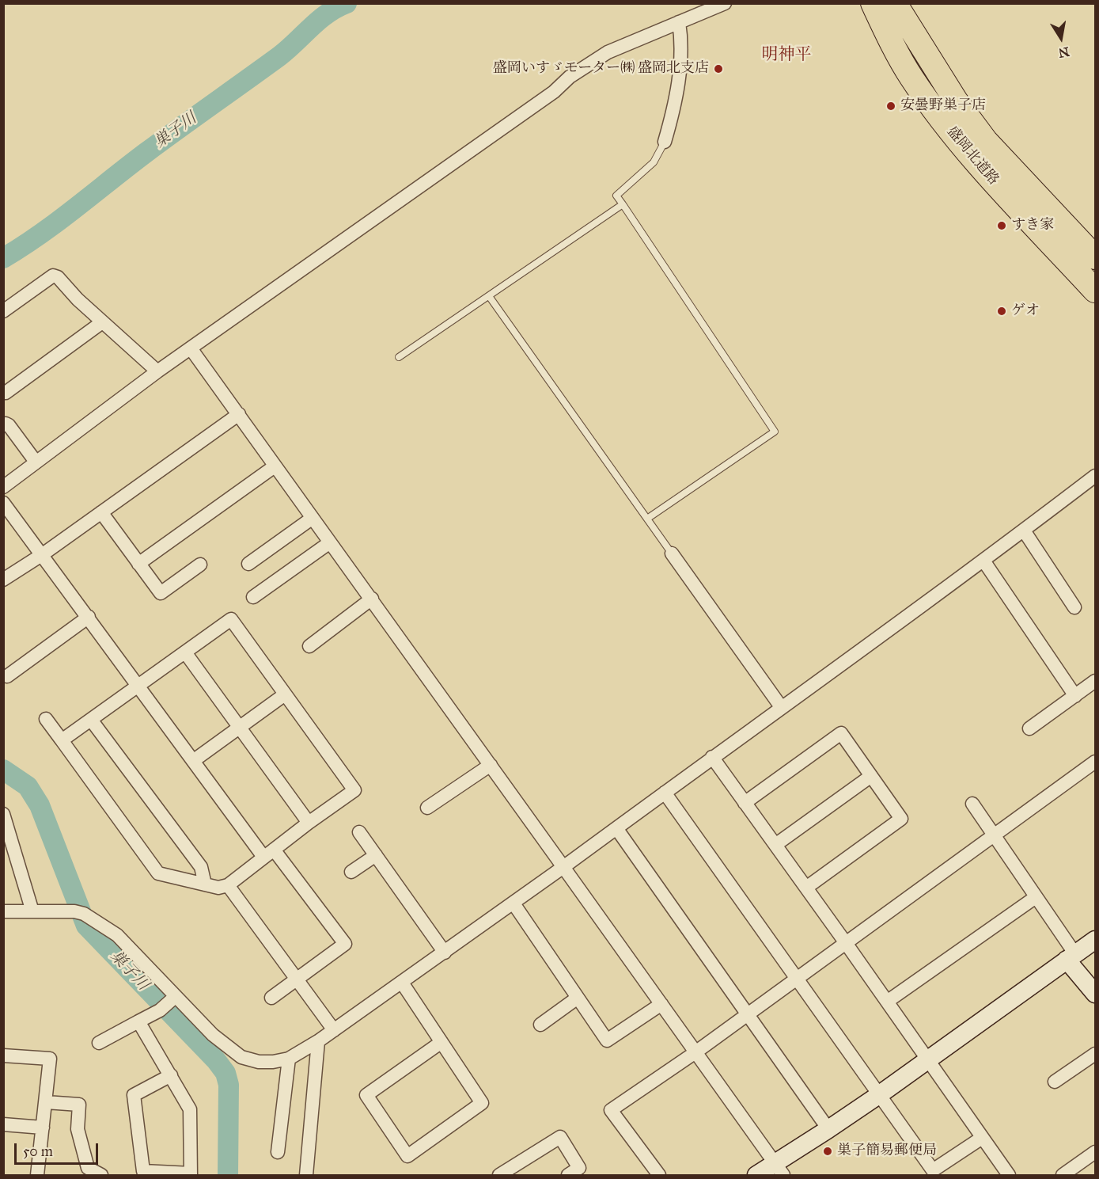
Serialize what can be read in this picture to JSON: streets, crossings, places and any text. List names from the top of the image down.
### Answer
{
  "streets": {
    "highway": ["盛岡北道路"]
  },
  "districts": ["明神平"],
  "water": ["巣子川"],
  "places": [
    "盛岡いすゞモーター㈱ 盛岡北支店",
    "安曇野巣子店",
    "すき家",
    "ゲオ",
    "巣子簡易郵便局"
  ],
  "scale_bar": "50 m",
  "north": "bottom"
}
